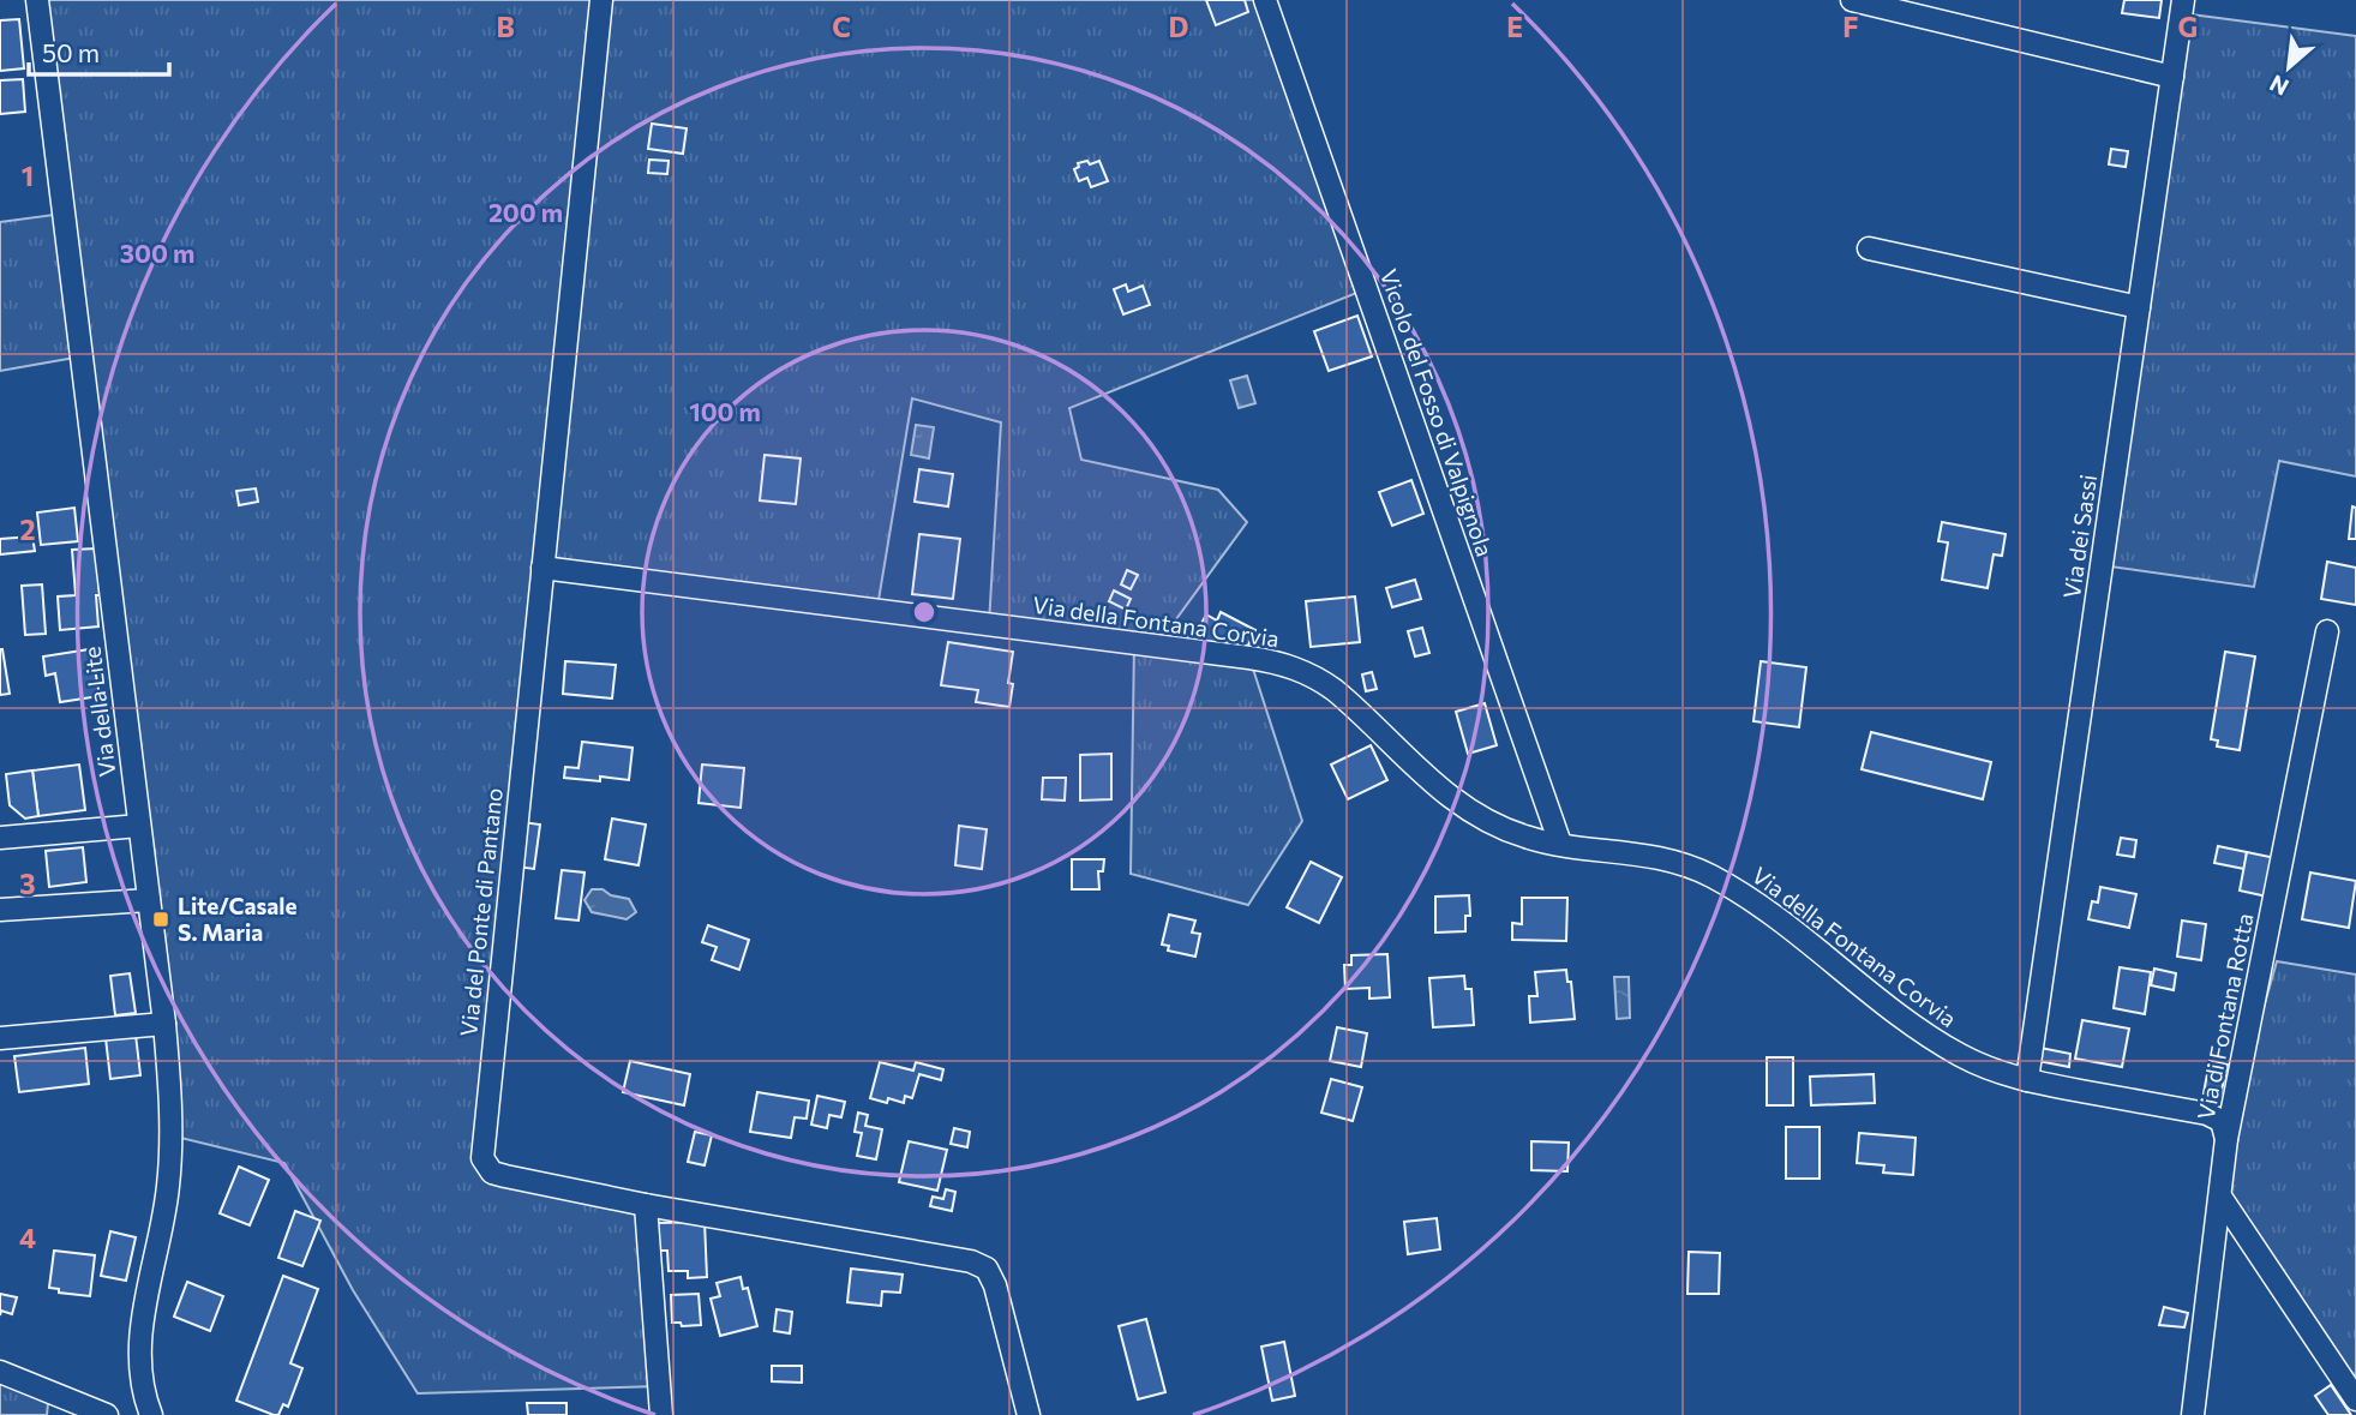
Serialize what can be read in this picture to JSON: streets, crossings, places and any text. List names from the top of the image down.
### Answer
{
  "streets": {
    "street": [
      "Vicolo del Fosso di Valpignola",
      "Via dei Sassi",
      "Via della Fontana Corvia",
      "Via della Lite",
      "Via del Ponte di Pantano",
      "Via di Fontana Rotta"
    ]
  },
  "crossings": [
    ["Vicolo del Fosso di Valpignola", "Via della Fontana Corvia"],
    ["Via dei Sassi", "Via della Fontana Corvia"],
    ["Via della Fontana Corvia", "Via del Ponte di Pantano"],
    ["Via della Fontana Corvia", "Via di Fontana Rotta"]
  ],
  "places": {
    "transit": ["Lite/Casale S. Maria"]
  },
  "scale_bar": "50 m",
  "north": "bottom left",
  "grid": {
    "columns": [
      "B",
      "C",
      "D",
      "E",
      "F",
      "G"
    ],
    "rows": [
      "1",
      "2",
      "3",
      "4"
    ]
  },
  "rings": ["200 m", "300 m", "100 m"]
}
